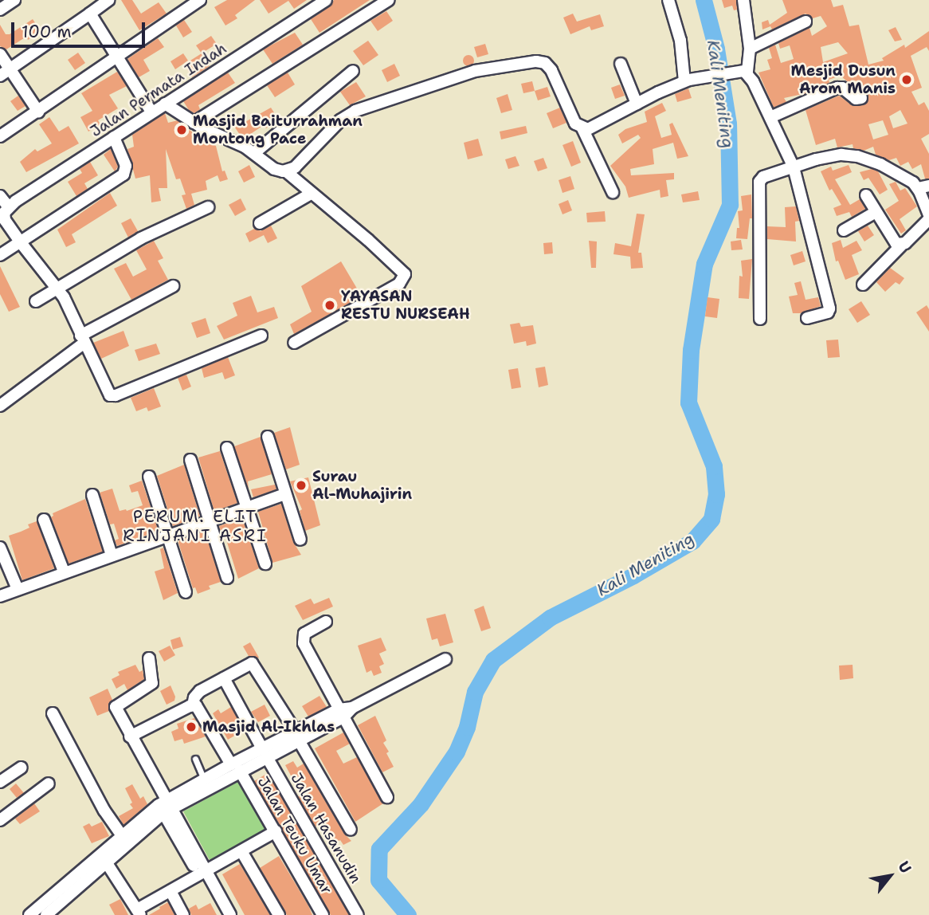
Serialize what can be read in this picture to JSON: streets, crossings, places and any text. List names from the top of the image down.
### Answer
{
  "streets": {
    "street": ["Jalan Permata Indah", "Jalan Hasanudin", "Jalan Teuku Umar"]
  },
  "districts": ["PERUM. ELIT RINJANI ASRI"],
  "water": ["Kali Meniting"],
  "places": [
    "Mesjid Dusun Arom Manis",
    "Masjid Baiturrahman Montong Pace",
    "YAYASAN RESTU NURSEAH",
    "Surau Al-Muhajirin",
    "Masjid Al-Ikhlas"
  ],
  "scale_bar": "100 m",
  "north": "top right"
}
